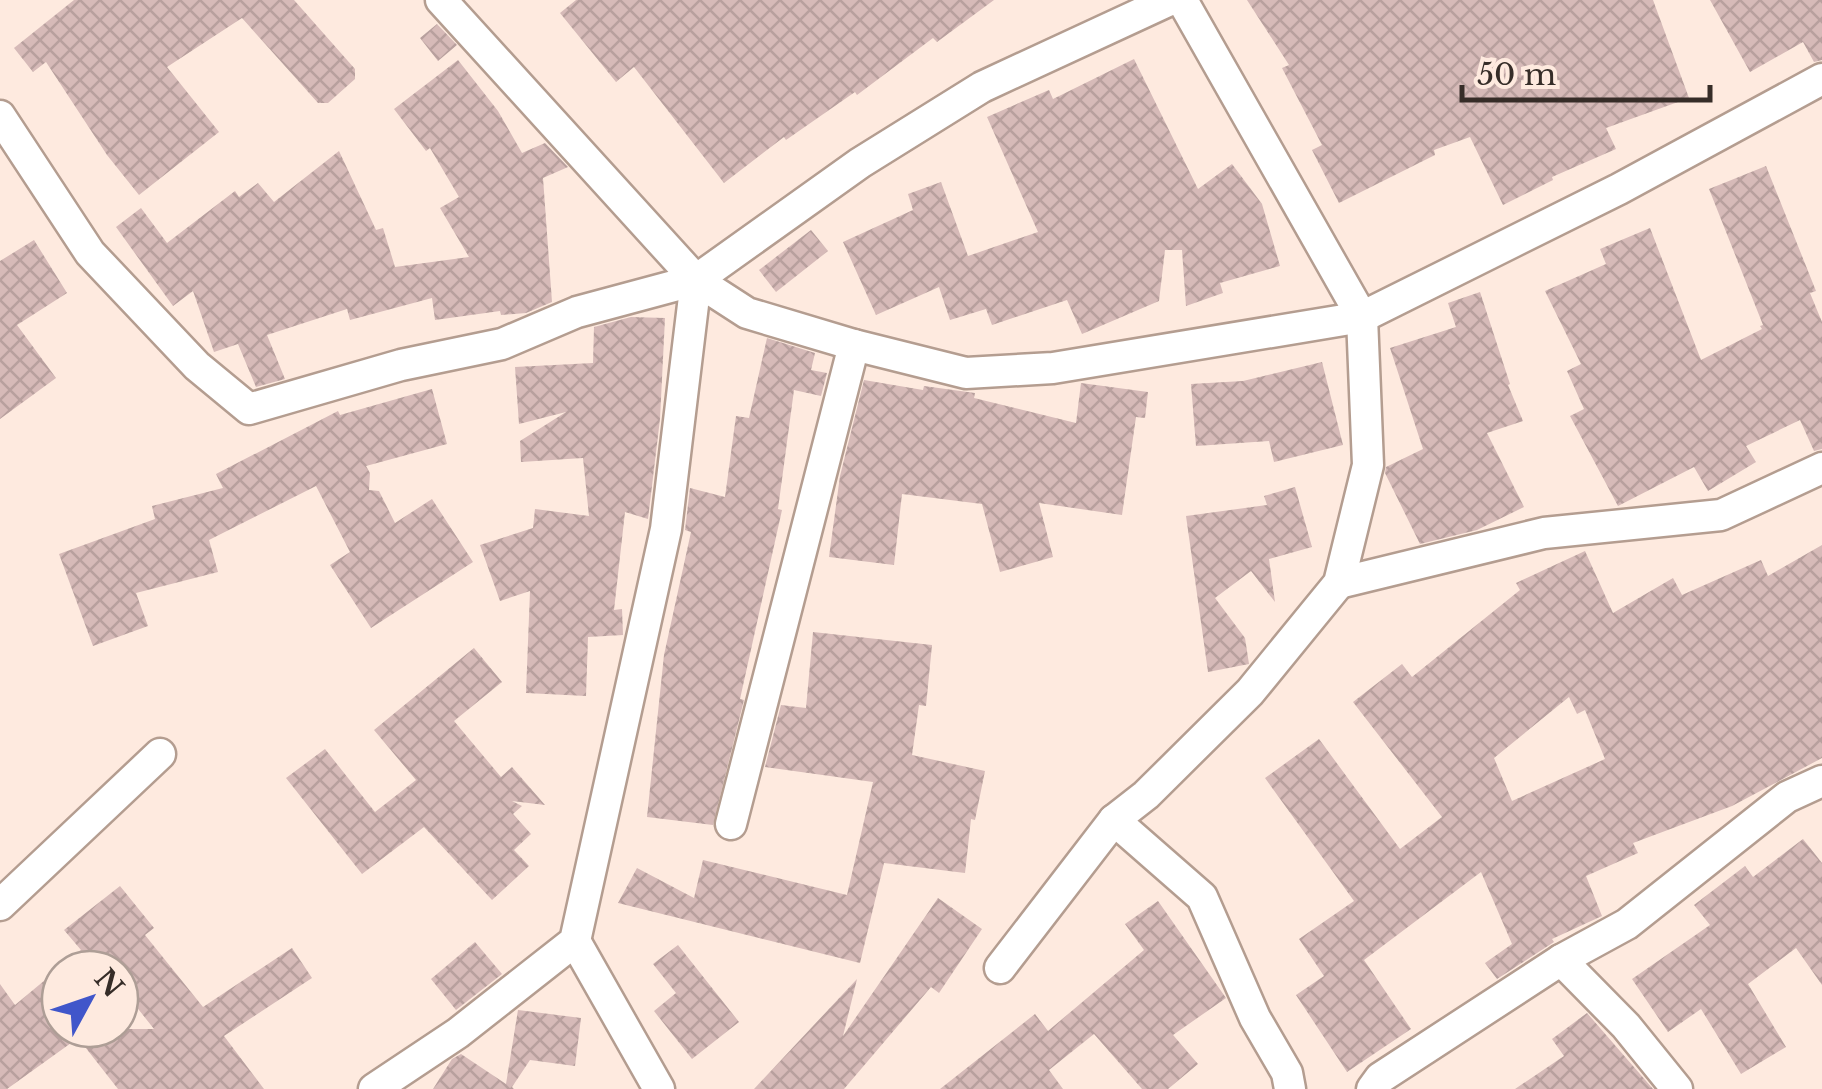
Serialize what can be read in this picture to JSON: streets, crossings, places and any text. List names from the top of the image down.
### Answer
{
  "scale_bar": "50 m",
  "north": "top right"
}
